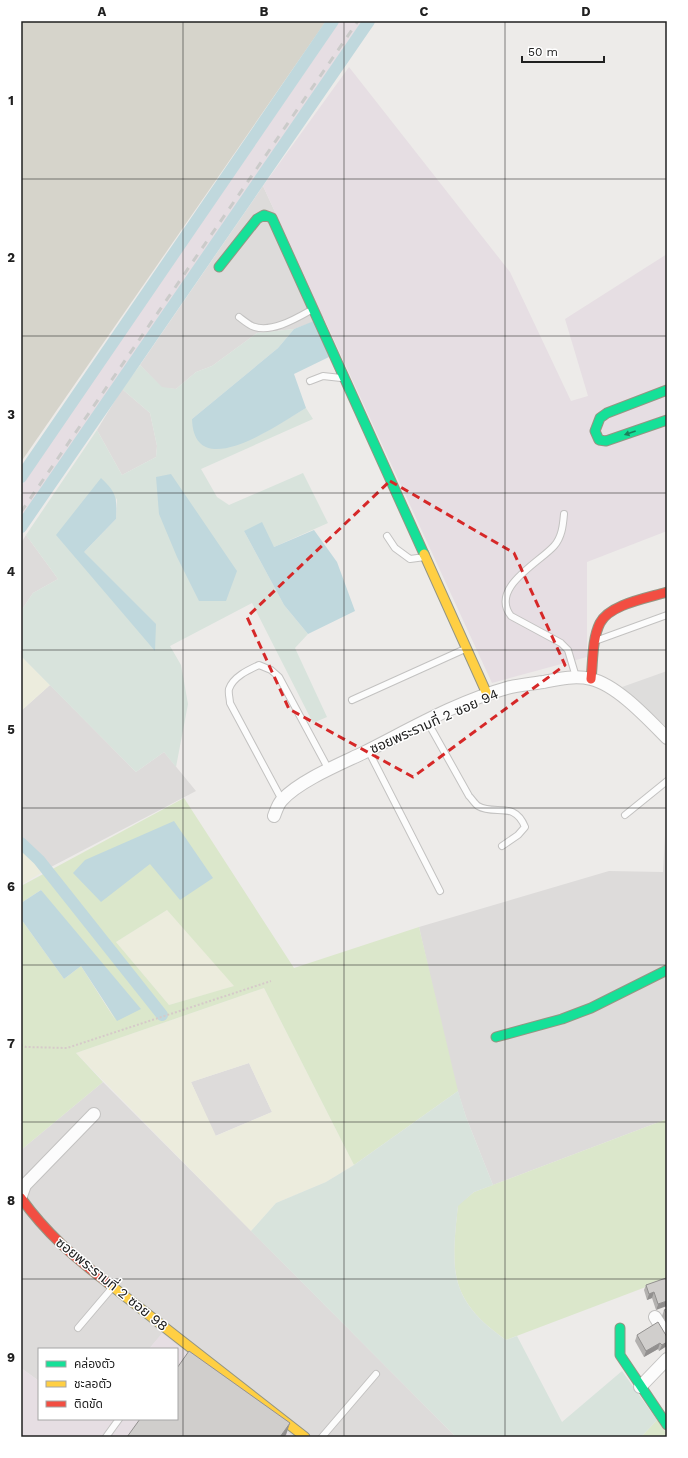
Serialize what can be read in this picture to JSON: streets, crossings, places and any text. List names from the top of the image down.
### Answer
{
  "streets": {
    "street": ["ซอยพระรามที่ 2 ซอย 94", "ซอยพระรามที่ 2 ซอย 98"]
  },
  "legend": ["คล่องตัว", "ชะลอตัว", "ติดขัด"],
  "scale_bar": "50 m",
  "grid": {
    "columns": [
      "A",
      "B",
      "C",
      "D"
    ],
    "rows": [
      "1",
      "2",
      "3",
      "4",
      "5",
      "6",
      "7",
      "8",
      "9"
    ]
  }
}
